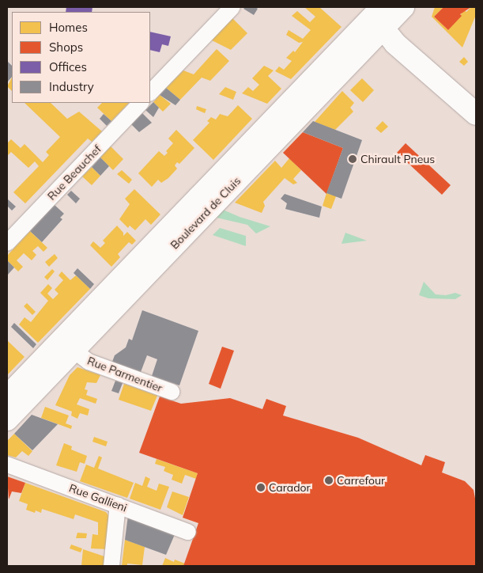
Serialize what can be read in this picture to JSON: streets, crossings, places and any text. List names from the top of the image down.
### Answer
{
  "streets": {
    "main road": ["Boulevard de Cluis"],
    "street": ["Rue Beauchef", "Rue Parmentier", "Rue Gallieni"]
  },
  "crossings": [
    ["Boulevard de Cluis", "Rue Parmentier"]
  ],
  "places": ["Chirault Pneus", "Carrefour", "Carador"],
  "legend": [
    "Homes",
    "Shops",
    "Offices",
    "Industry"
  ]
}
